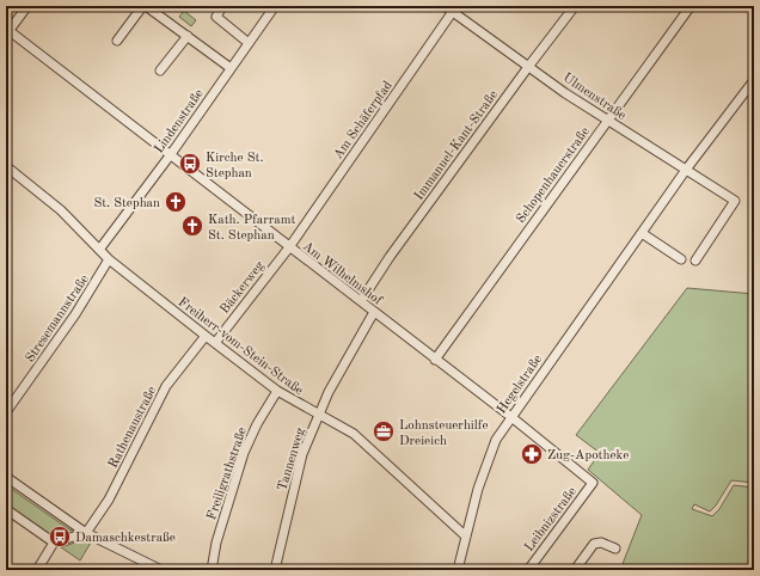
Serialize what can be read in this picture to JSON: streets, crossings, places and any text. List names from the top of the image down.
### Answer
{
  "streets": {
    "street": [
      "Ulmenstraße",
      "Am Schäferpfad",
      "Lindenstraße",
      "Immanuel-Kant-Straße",
      "Schopenhauerstraße",
      "Am Wilhelmshof",
      "Bäckerweg",
      "Stresemannstraße",
      "Freiherr-vom-Stein-Straße",
      "Hegelstraße",
      "Rathenaustraße",
      "Tannenweg",
      "Freiligrathstraße",
      "Leibnizstraße"
    ]
  },
  "crossings": [
    ["Ulmenstraße", "Am Schäferpfad"],
    ["Ulmenstraße", "Immanuel-Kant-Straße"],
    ["Ulmenstraße", "Schopenhauerstraße"],
    ["Ulmenstraße", "Hegelstraße"],
    ["Am Schäferpfad", "Am Wilhelmshof"],
    ["Am Schäferpfad", "Bäckerweg"],
    ["Lindenstraße", "Am Wilhelmshof"],
    ["Lindenstraße", "Freiherr-vom-Stein-Straße"],
    ["Immanuel-Kant-Straße", "Am Wilhelmshof"],
    ["Schopenhauerstraße", "Am Wilhelmshof"],
    ["Am Wilhelmshof", "Bäckerweg"],
    ["Am Wilhelmshof", "Hegelstraße"],
    ["Am Wilhelmshof", "Tannenweg"],
    ["Am Wilhelmshof", "Leibnizstraße"],
    ["Bäckerweg", "Freiherr-vom-Stein-Straße"],
    ["Stresemannstraße", "Freiherr-vom-Stein-Straße"],
    ["Freiherr-vom-Stein-Straße", "Hegelstraße"],
    ["Freiherr-vom-Stein-Straße", "Rathenaustraße"],
    ["Freiherr-vom-Stein-Straße", "Tannenweg"],
    ["Freiherr-vom-Stein-Straße", "Freiligrathstraße"]
  ],
  "places": {
    "bus stop": ["Kirche St. Stephan", "Damaschkestraße"],
    "church": ["St. Stephan", "Kath. Pfarramt St. Stephan"],
    "office": ["Lohnsteuerhilfe Dreieich"],
    "pharmacy": ["Zug-Apotheke"]
  }
}
